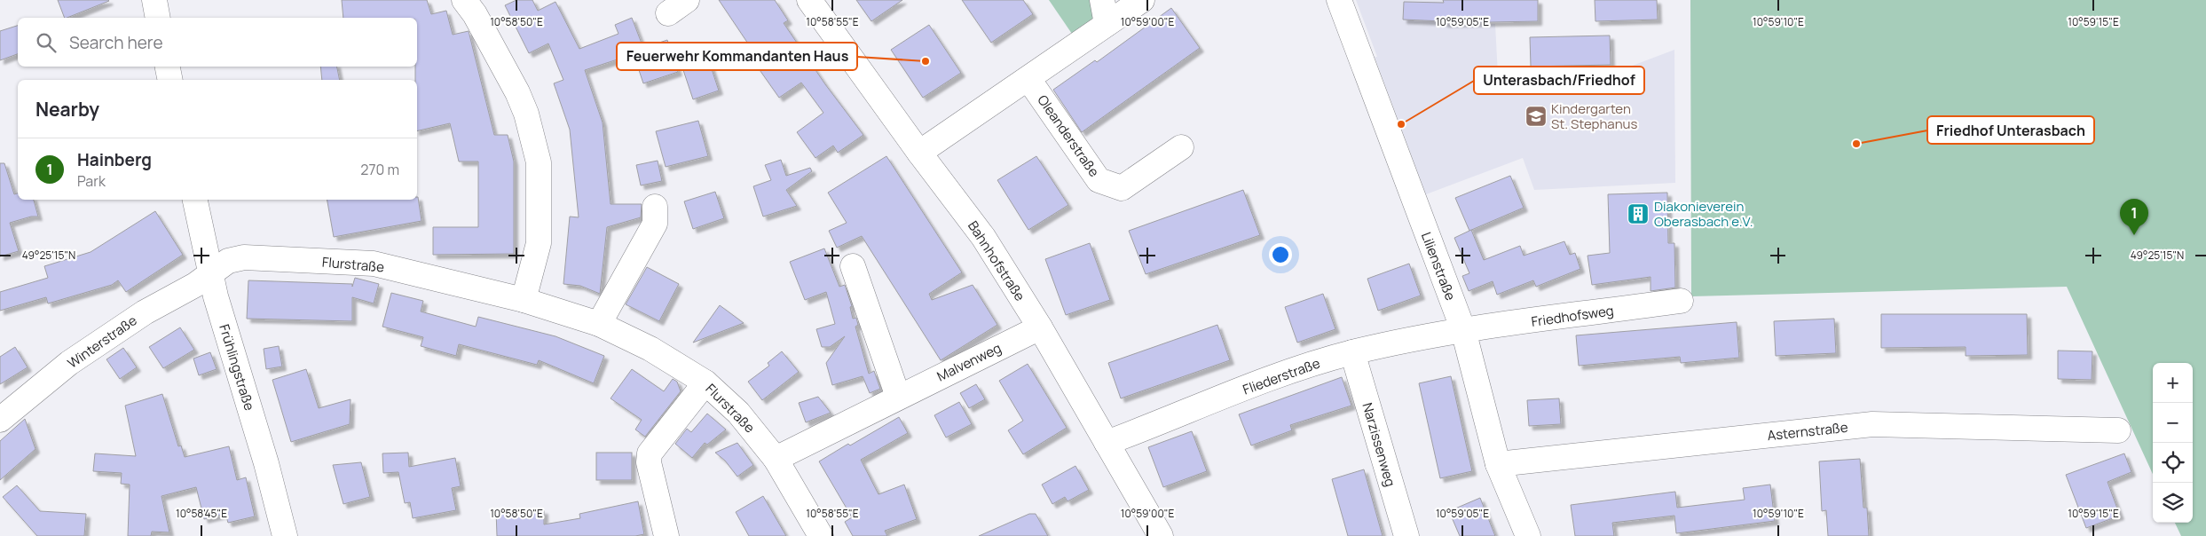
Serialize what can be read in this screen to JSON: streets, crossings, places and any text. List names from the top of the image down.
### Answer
{
  "streets": {
    "street": [
      "Oleanderstraße",
      "Bahnhofstraße",
      "Flurstraße",
      "Lilienstraße",
      "Friedhofsweg",
      "Winterstraße",
      "Malvenweg",
      "Frühlingstraße",
      "Fliederstraße",
      "Asternstraße",
      "Narzissenweg"
    ]
  },
  "crossings": [
    ["Bahnhofstraße", "Malvenweg"],
    ["Bahnhofstraße", "Fliederstraße"],
    ["Flurstraße", "Winterstraße"],
    ["Flurstraße", "Malvenweg"],
    ["Flurstraße", "Frühlingstraße"],
    ["Lilienstraße", "Friedhofsweg"],
    ["Lilienstraße", "Fliederstraße"],
    ["Lilienstraße", "Asternstraße"],
    ["Friedhofsweg", "Fliederstraße"],
    ["Winterstraße", "Frühlingstraße"],
    ["Fliederstraße", "Narzissenweg"]
  ],
  "places": {
    "other": ["Feuerwehr Kommandanten Haus", "Unterasbach/Friedhof", "Friedhof Unterasbach"],
    "school or university": ["Kindergarten St. Stephanus"],
    "building": ["Diakonieverein Oberasbach e.V."]
  },
  "page": {
    "search": "Search here",
    "heading": "Nearby",
    "list": [
      {
        "mark": "1",
        "name": "Hainberg",
        "note": "Park",
        "value": "270 m"
      }
    ],
    "pins": "1",
    "map_buttons": ["+", "−"]
  },
  "coordinates": [
    "10°58'50\"E",
    "10°58'55\"E",
    "10°59'00\"E",
    "10°59'05\"E",
    "10°59'10\"E",
    "10°59'15\"E",
    "49°25'15\"N",
    "10°58'45\"E"
  ]
}
